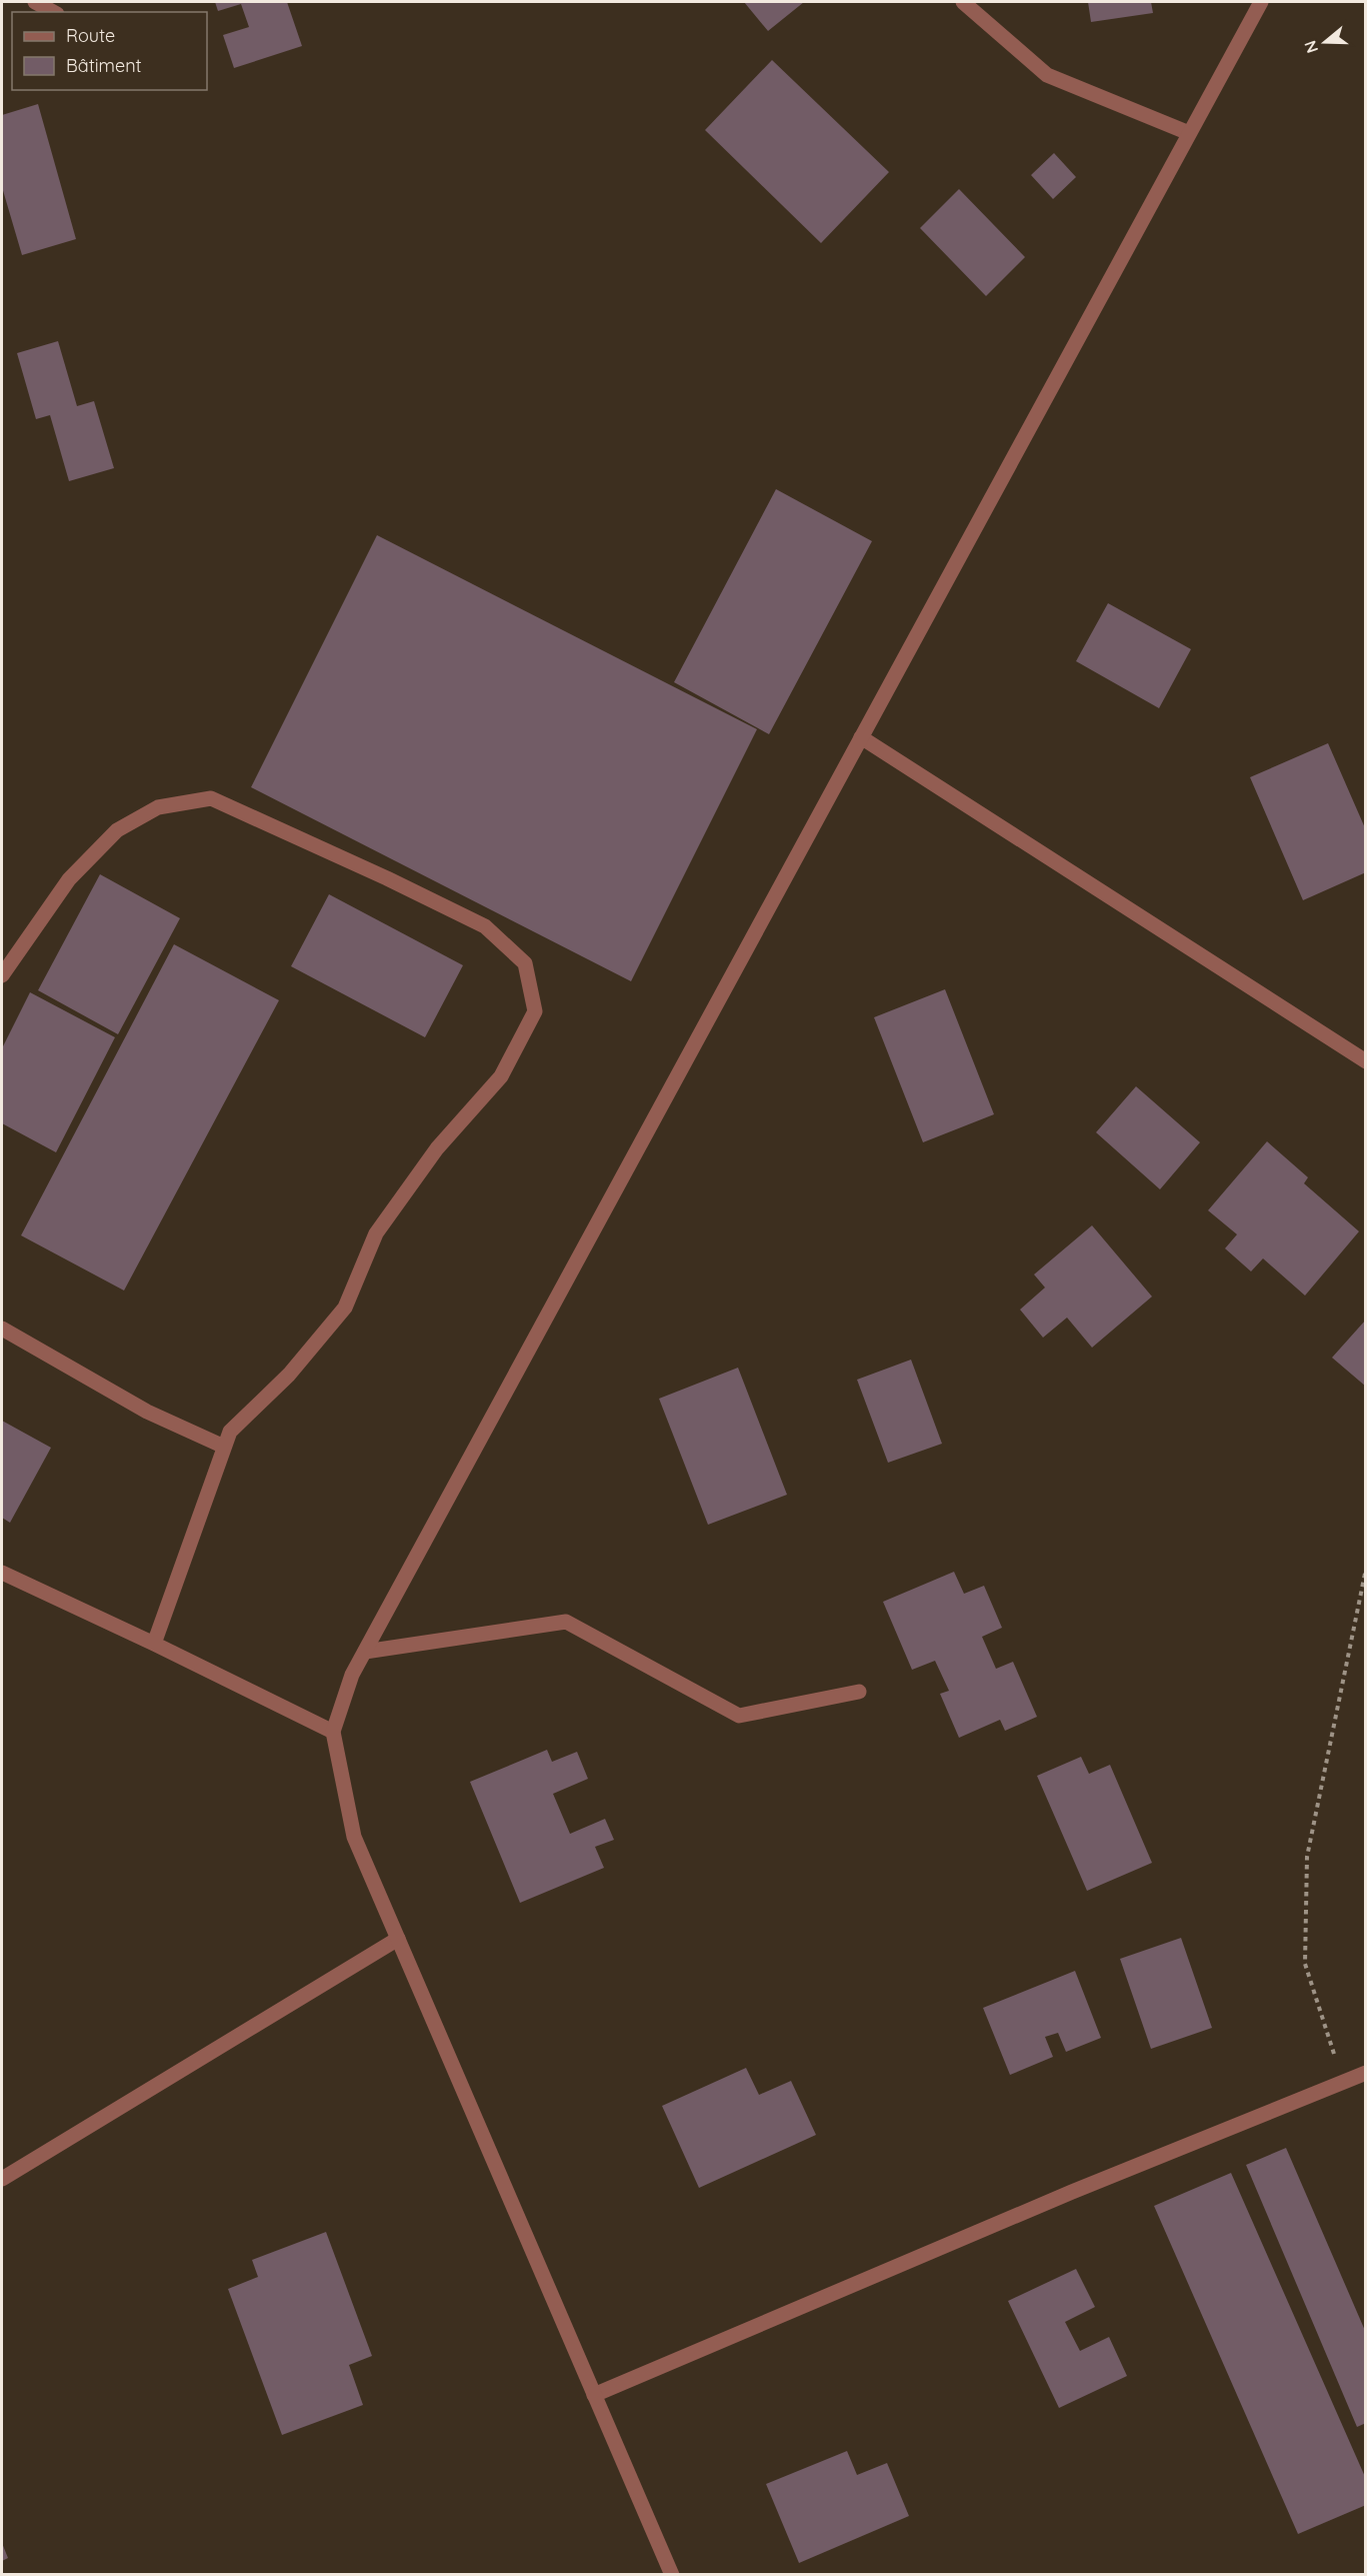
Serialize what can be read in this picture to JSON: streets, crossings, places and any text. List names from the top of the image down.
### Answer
{
  "legend": ["Route", "Bâtiment"],
  "north": "left"
}
